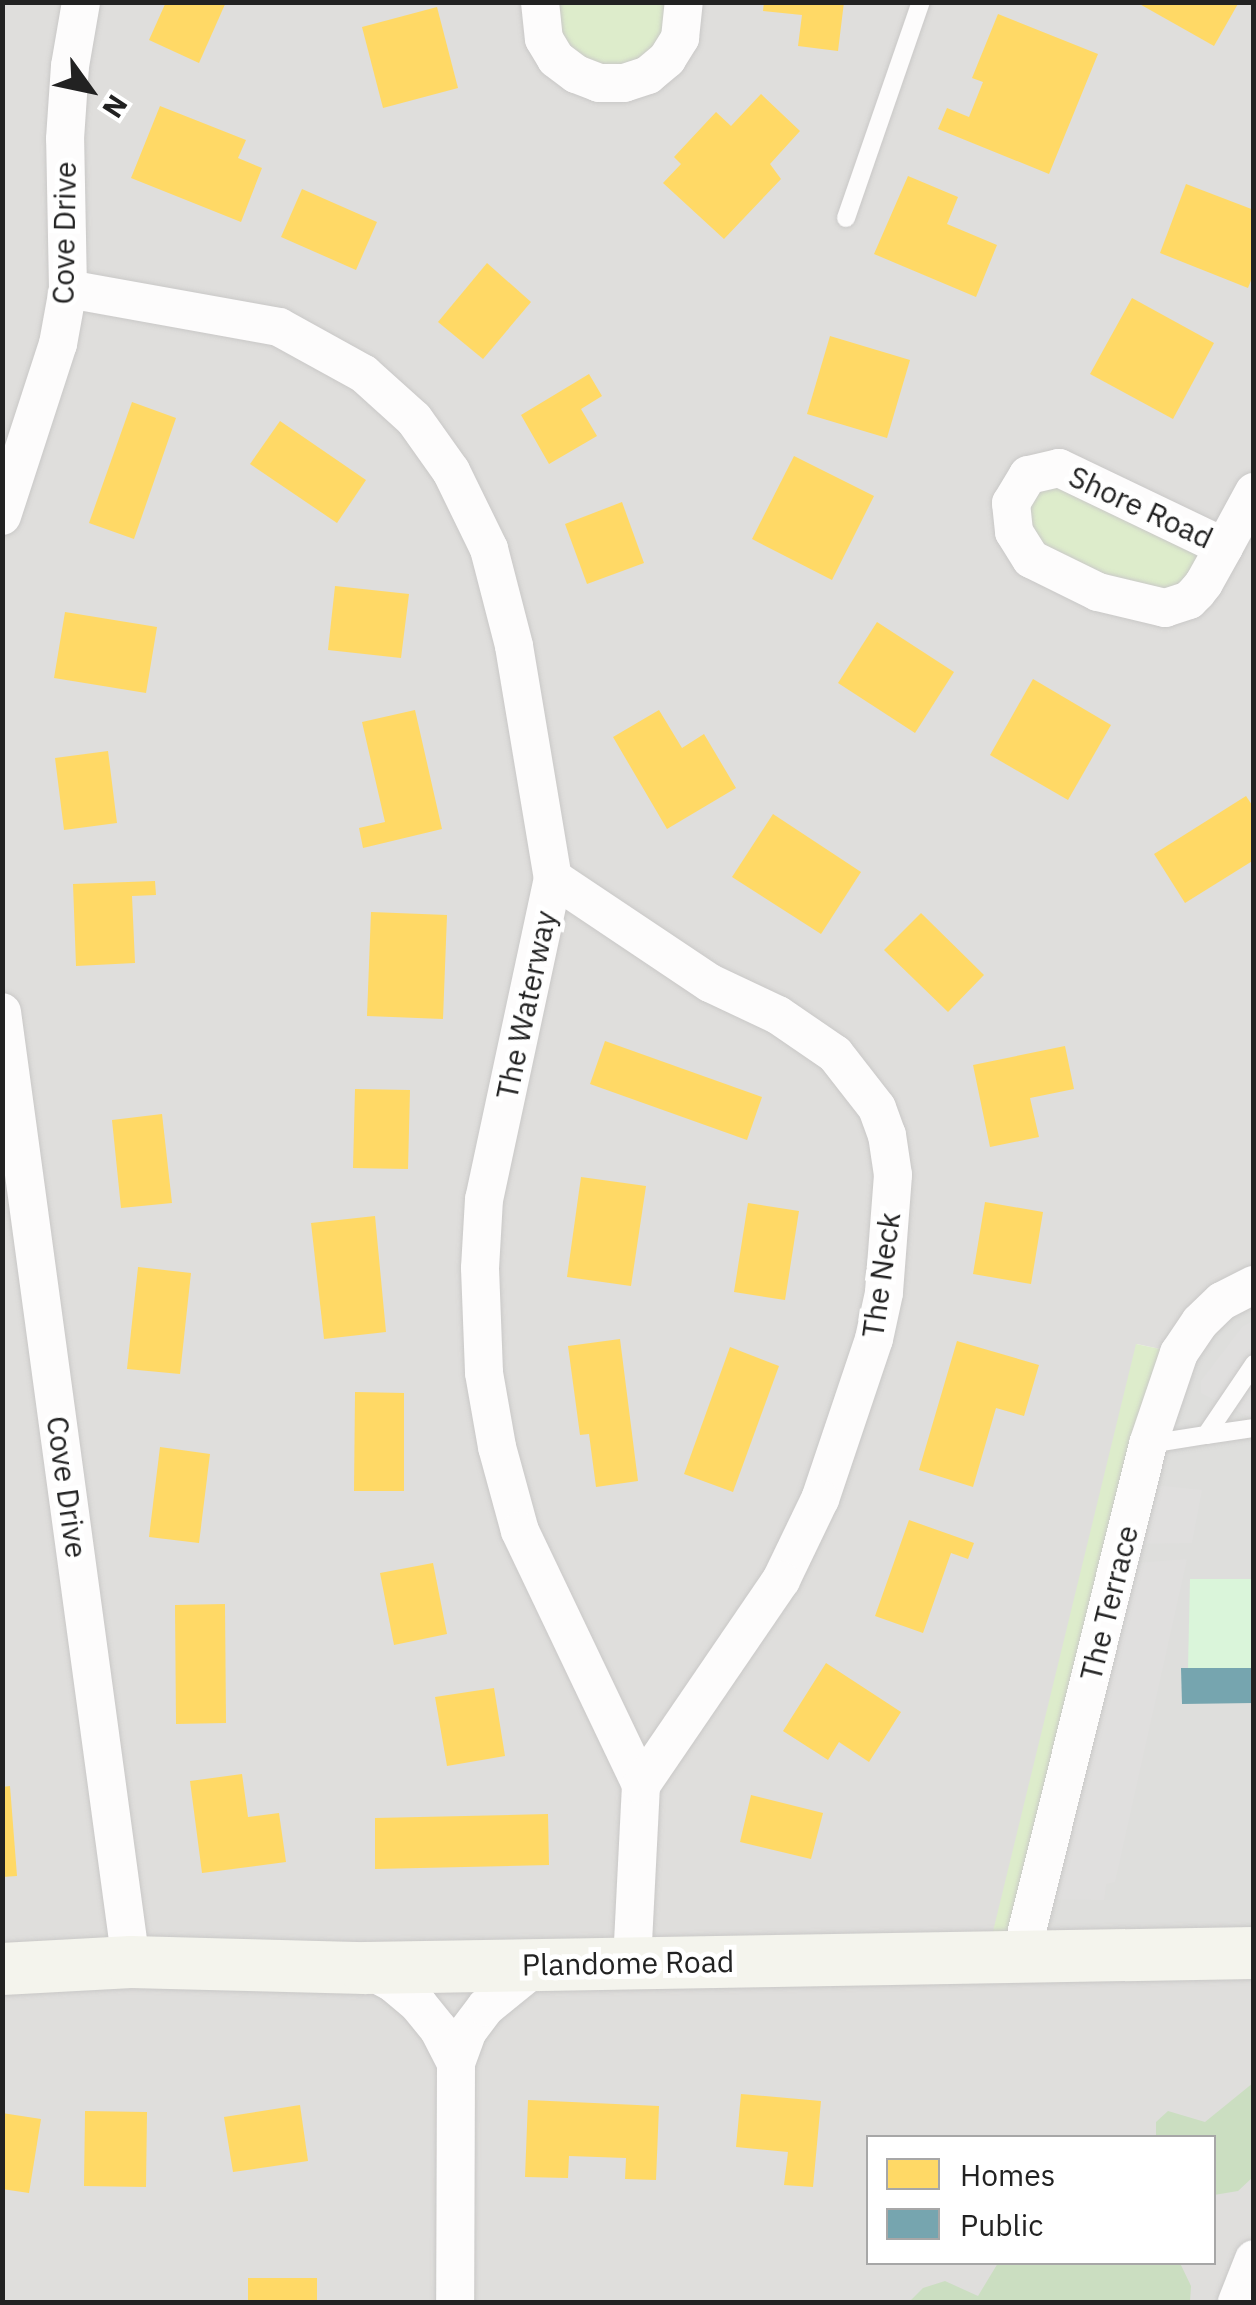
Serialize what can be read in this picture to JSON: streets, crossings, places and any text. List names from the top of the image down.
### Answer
{
  "streets": {
    "main road": ["Plandome Road"],
    "street": [
      "Cove Drive",
      "Shore Road",
      "The Waterway",
      "The Neck",
      "The Terrace"
    ]
  },
  "crossings": [
    ["Cove Drive", "The Waterway"],
    ["Cove Drive", "Plandome Road"],
    ["The Waterway", "The Neck"],
    ["The Waterway", "Plandome Road"],
    ["The Terrace", "Plandome Road"]
  ],
  "legend": ["Homes", "Public"],
  "north": "bottom right"
}
